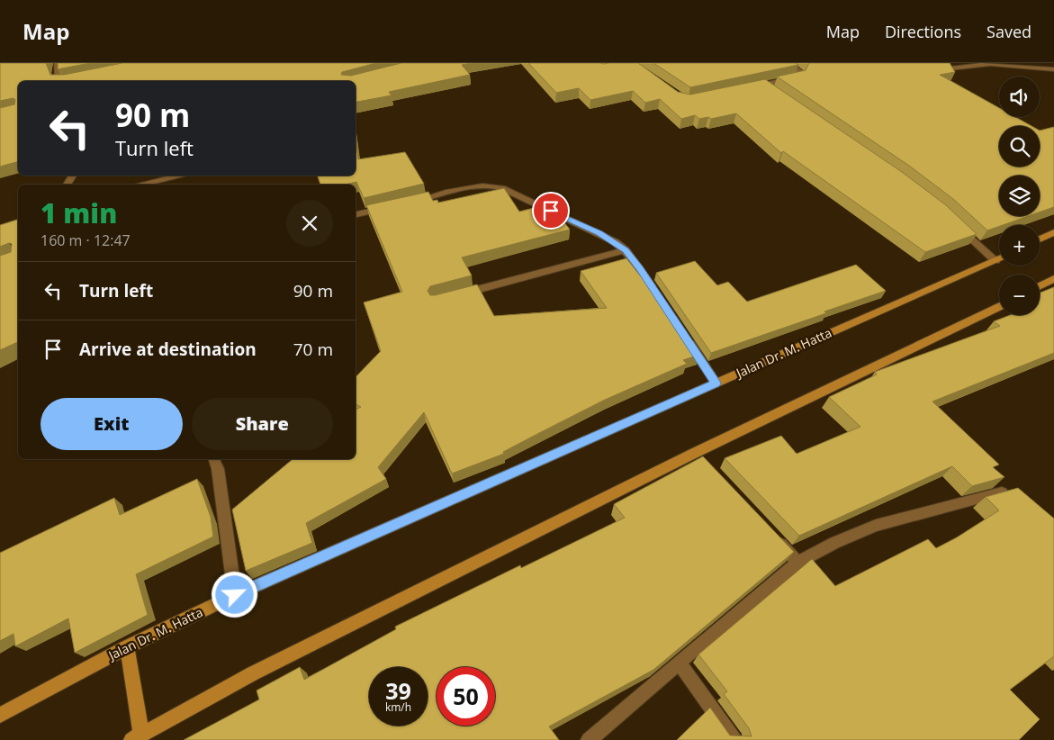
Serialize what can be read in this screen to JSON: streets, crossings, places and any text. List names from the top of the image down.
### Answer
{
  "streets": {
    "main road": ["Jalan Dr. M. Hatta"]
  },
  "page": {
    "header": "Map",
    "nav": ["Map", "Directions", "Saved"],
    "map_buttons": ["+", "−"],
    "turn": ["90 m", "Turn left"],
    "heading": ["1 min", "160 m · 12:47"],
    "list": [
      {
        "name": "Turn left",
        "value": "90 m"
      },
      {
        "name": "Arrive at destination",
        "value": "70 m"
      }
    ],
    "buttons": ["Exit", "Share"],
    "speed": "39 km/h",
    "limit": "50"
  }
}
